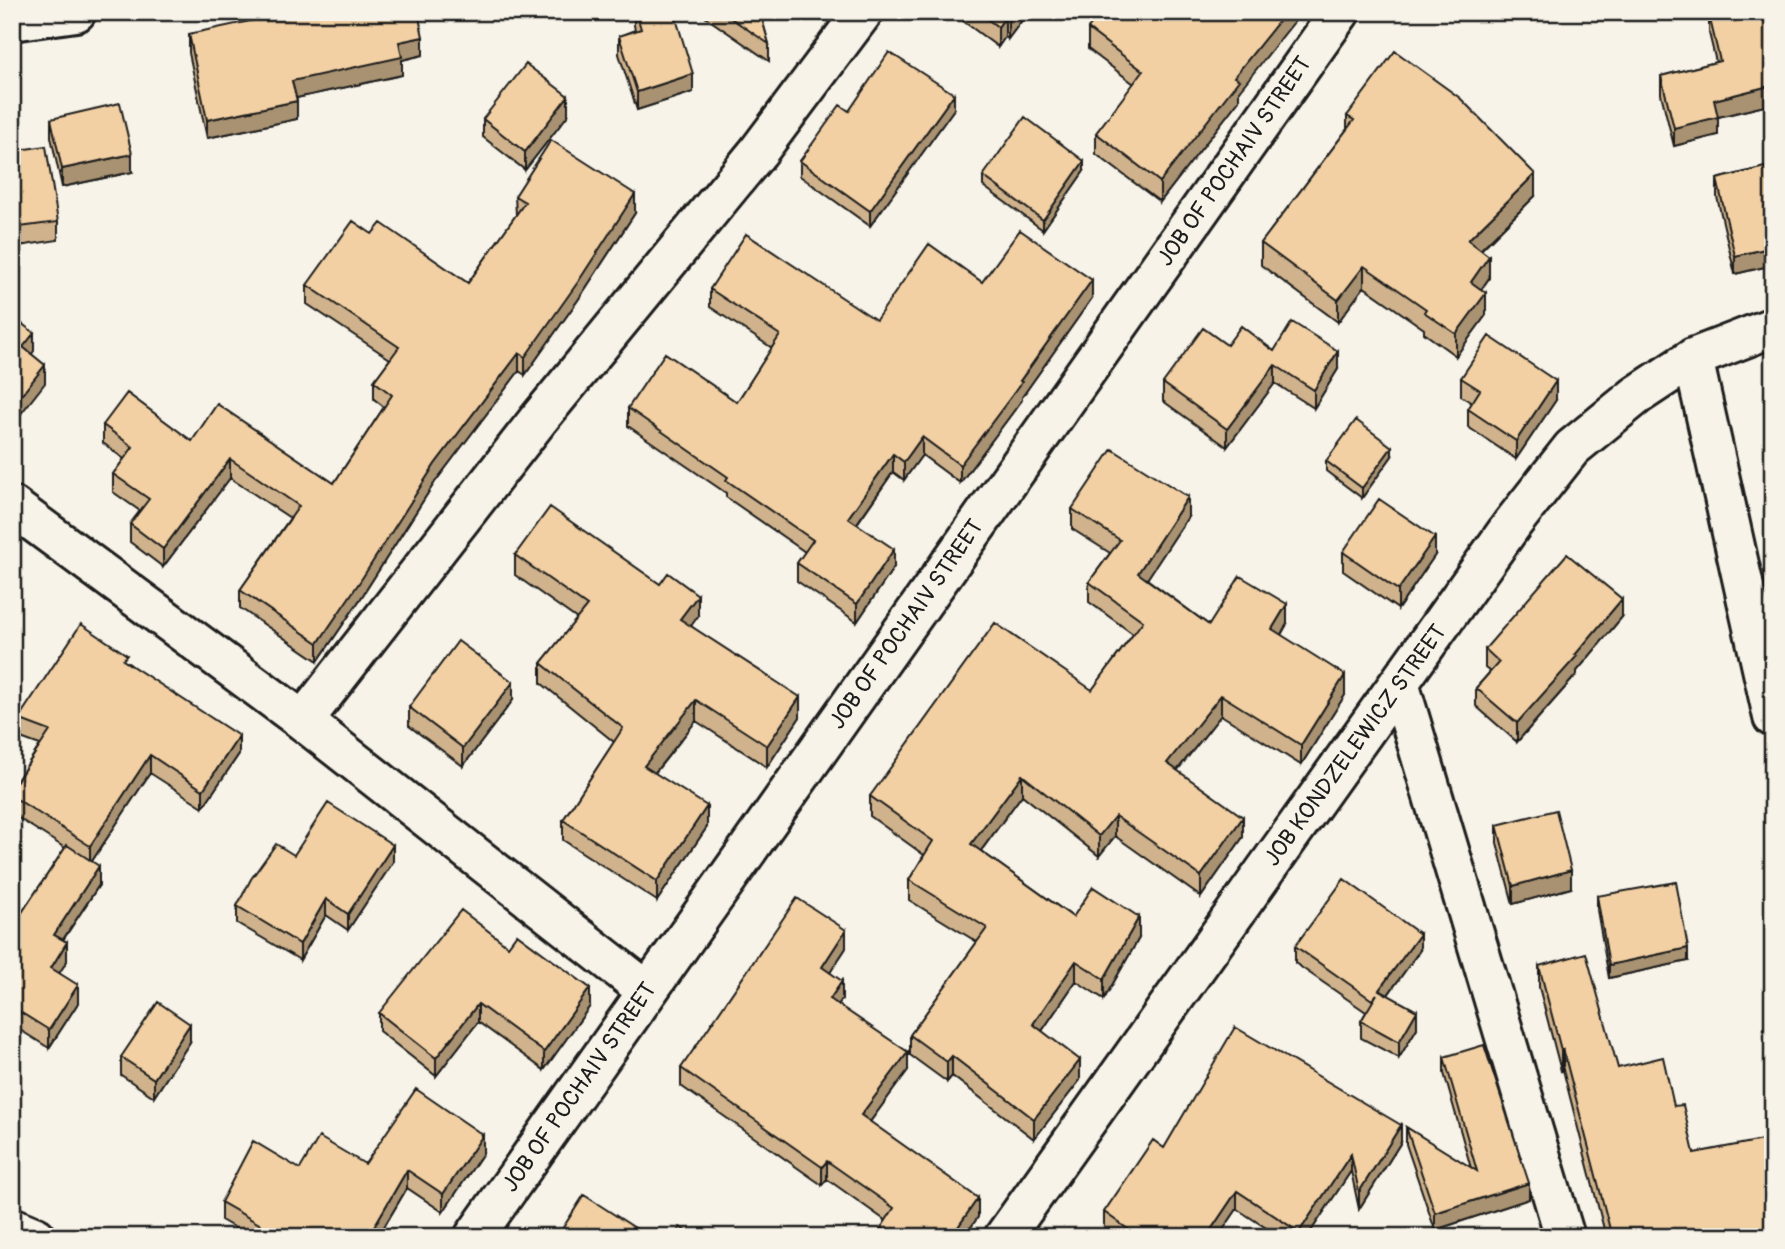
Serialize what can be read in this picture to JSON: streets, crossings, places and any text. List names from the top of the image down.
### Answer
{
  "streets": {
    "street": ["JOB OF POCHAIV STREET", "JOB KONDZELEWICZ STREET"]
  }
}
